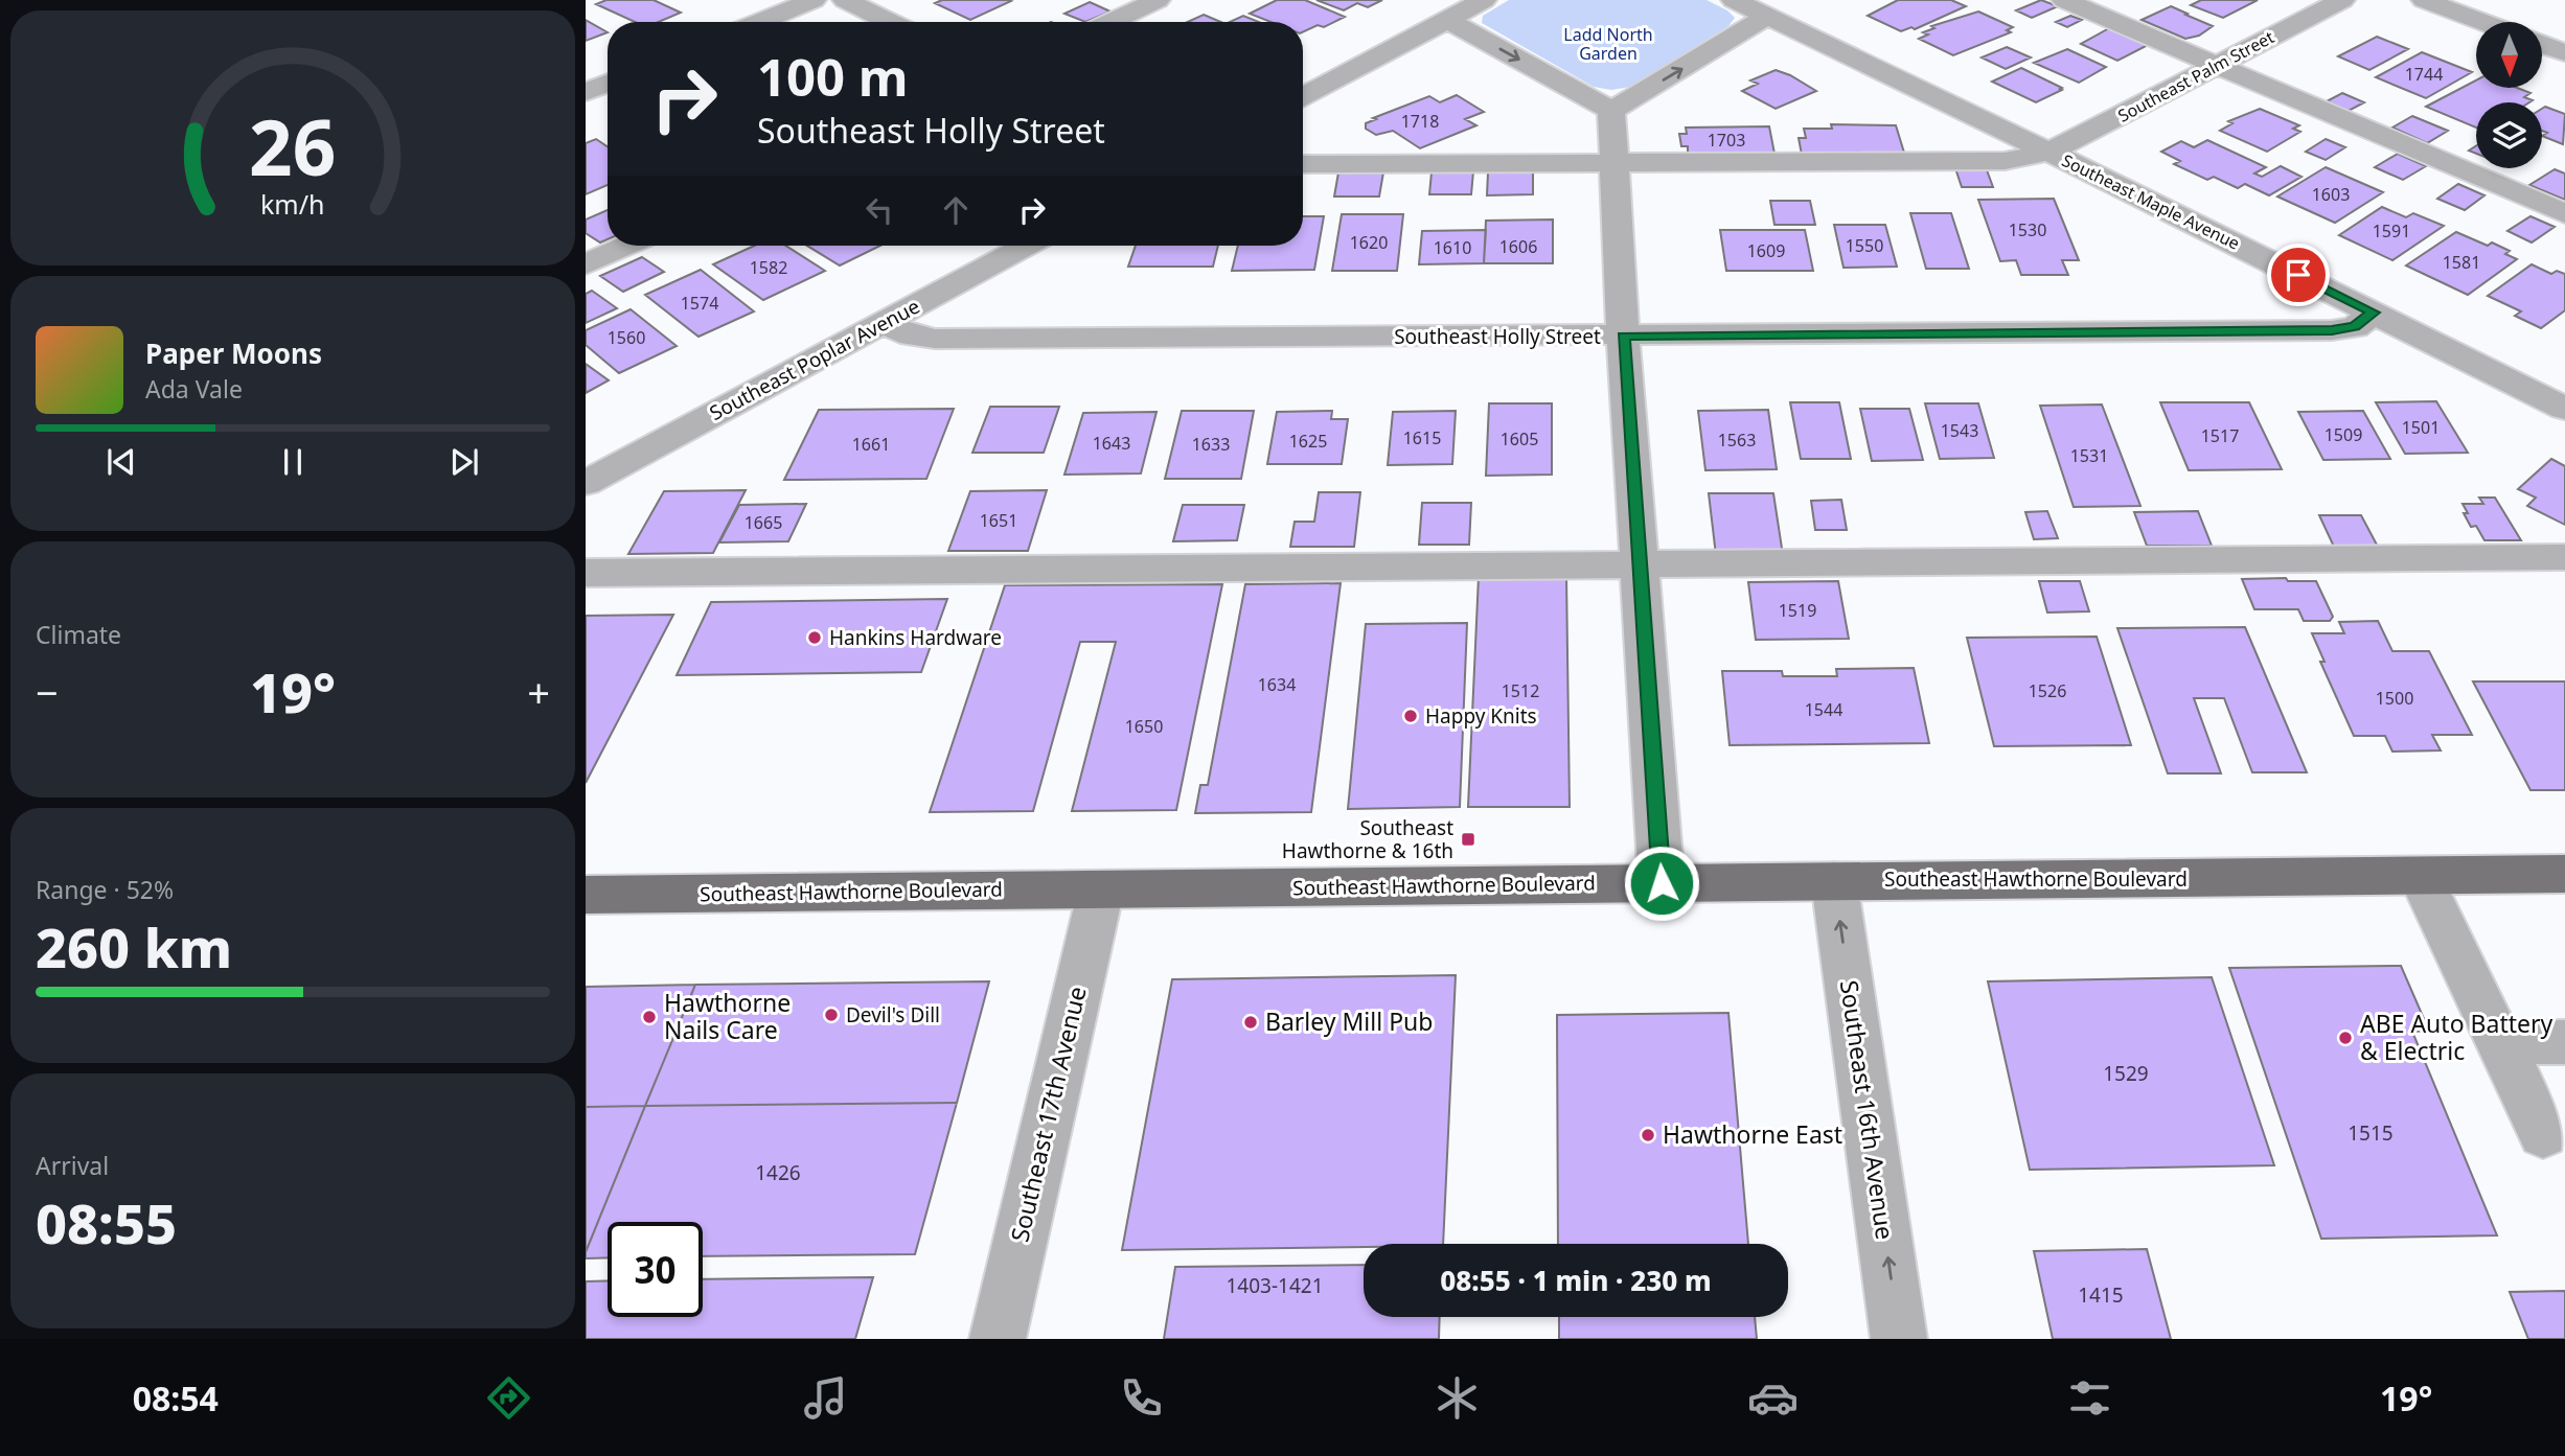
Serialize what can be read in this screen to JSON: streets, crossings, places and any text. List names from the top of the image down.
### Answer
{
  "streets": {
    "main road": ["Southeast Hawthorne Boulevard"],
    "street": [
      "Southeast Palm Street",
      "Southeast Maple Avenue",
      "Southeast Holly Street",
      "Southeast Poplar Avenue",
      "Southeast 16th Avenue",
      "Southeast 17th Avenue"
    ]
  },
  "crossings": [
    ["Southeast Palm Street", "Southeast Maple Avenue"],
    ["Southeast Maple Avenue", "Southeast Holly Street"],
    ["Southeast Holly Street", "Southeast Poplar Avenue"],
    ["Southeast Hawthorne Boulevard", "Southeast 16th Avenue"],
    ["Southeast Hawthorne Boulevard", "Southeast 17th Avenue"]
  ],
  "one_way": ["Southeast 16th Avenue"],
  "parks": ["Ladd North Garden"],
  "places": {
    "other": [
      "Hankins Hardware",
      "Happy Knits",
      "Devil's Dill",
      "Hawthorne Nails Care",
      "Barley Mill Pub",
      "ABE Auto Battery & Electric",
      "Hawthorne East"
    ],
    "transit": ["Southeast Hawthorne & 16th"]
  },
  "house_numbers": [
    "1744",
    "1718",
    "1703",
    "1603",
    "1530",
    "1591",
    "1620",
    "1550",
    "1606",
    "1610",
    "1609",
    "1581",
    "1582",
    "1574",
    "1560",
    "1501",
    "1543",
    "1509",
    "1517",
    "1615",
    "1605",
    "1563",
    "1625",
    "1643",
    "1661",
    "1633",
    "1531",
    "1651",
    "1665",
    "1519",
    "1634",
    "1512",
    "1526",
    "1500",
    "1544",
    "1650",
    "1529",
    "1515",
    "1426",
    "1403-1421",
    "1415"
  ],
  "north": "bottom",
  "page": {
    "turn": ["100 m", "Southeast Holly Street"],
    "song": ["Paper Moons", "Ada Vale"],
    "tile": [
      "Climate",
      ["Range · 52%", "260 km"],
      ["Arrival", "08:55"]
    ],
    "heat": ["−", "19°", "+"],
    "limit": "30",
    "trip": "08:55 · 1 min · 230 m",
    "tabs": ["08:54", "19°"],
    "gauge": ["26", "km/h"]
  }
}
